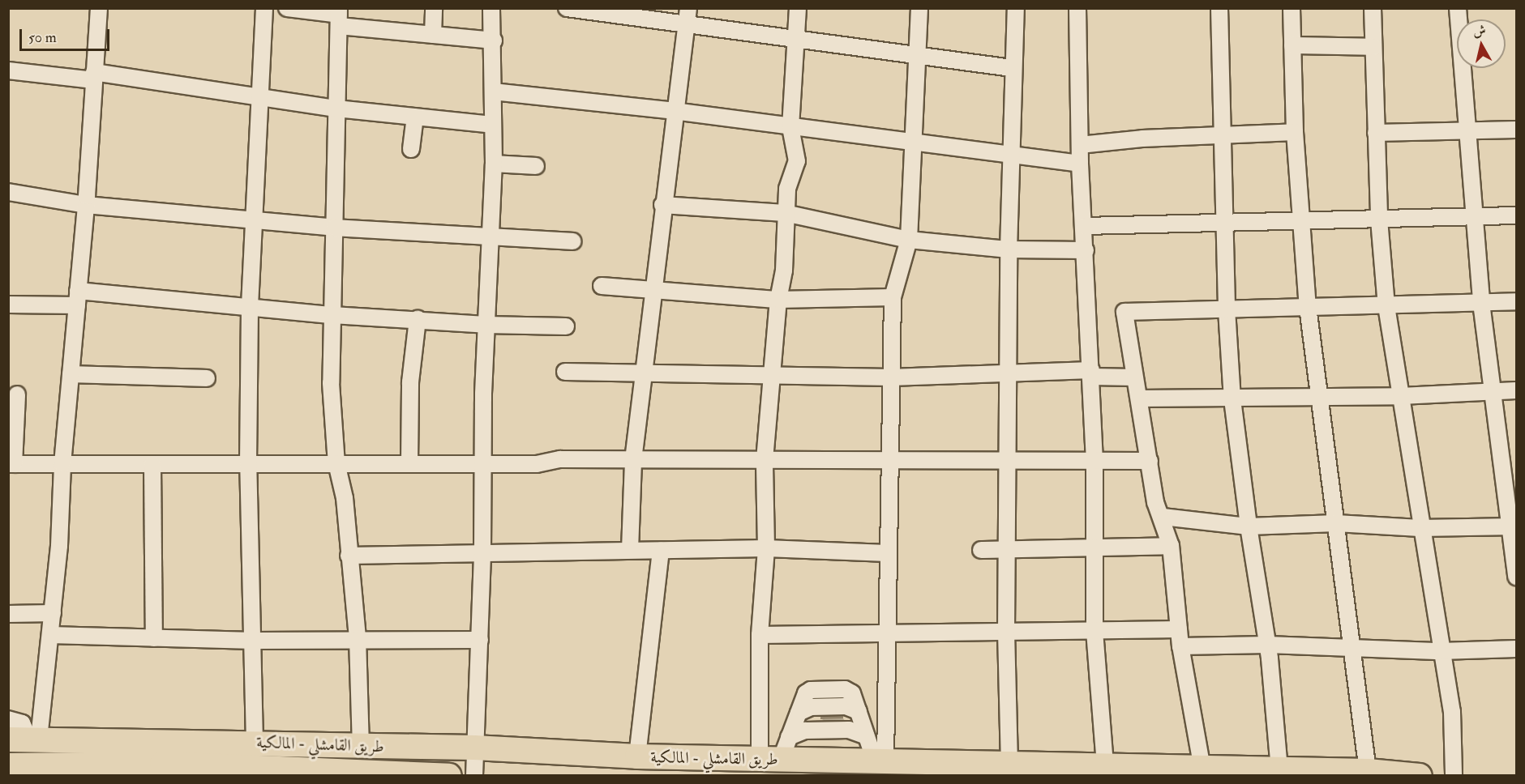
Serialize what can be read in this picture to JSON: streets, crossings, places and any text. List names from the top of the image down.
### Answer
{
  "streets": {
    "highway": ["طريق القامشلي - المالكية"]
  },
  "scale_bar": "50 m",
  "north": "top"
}
